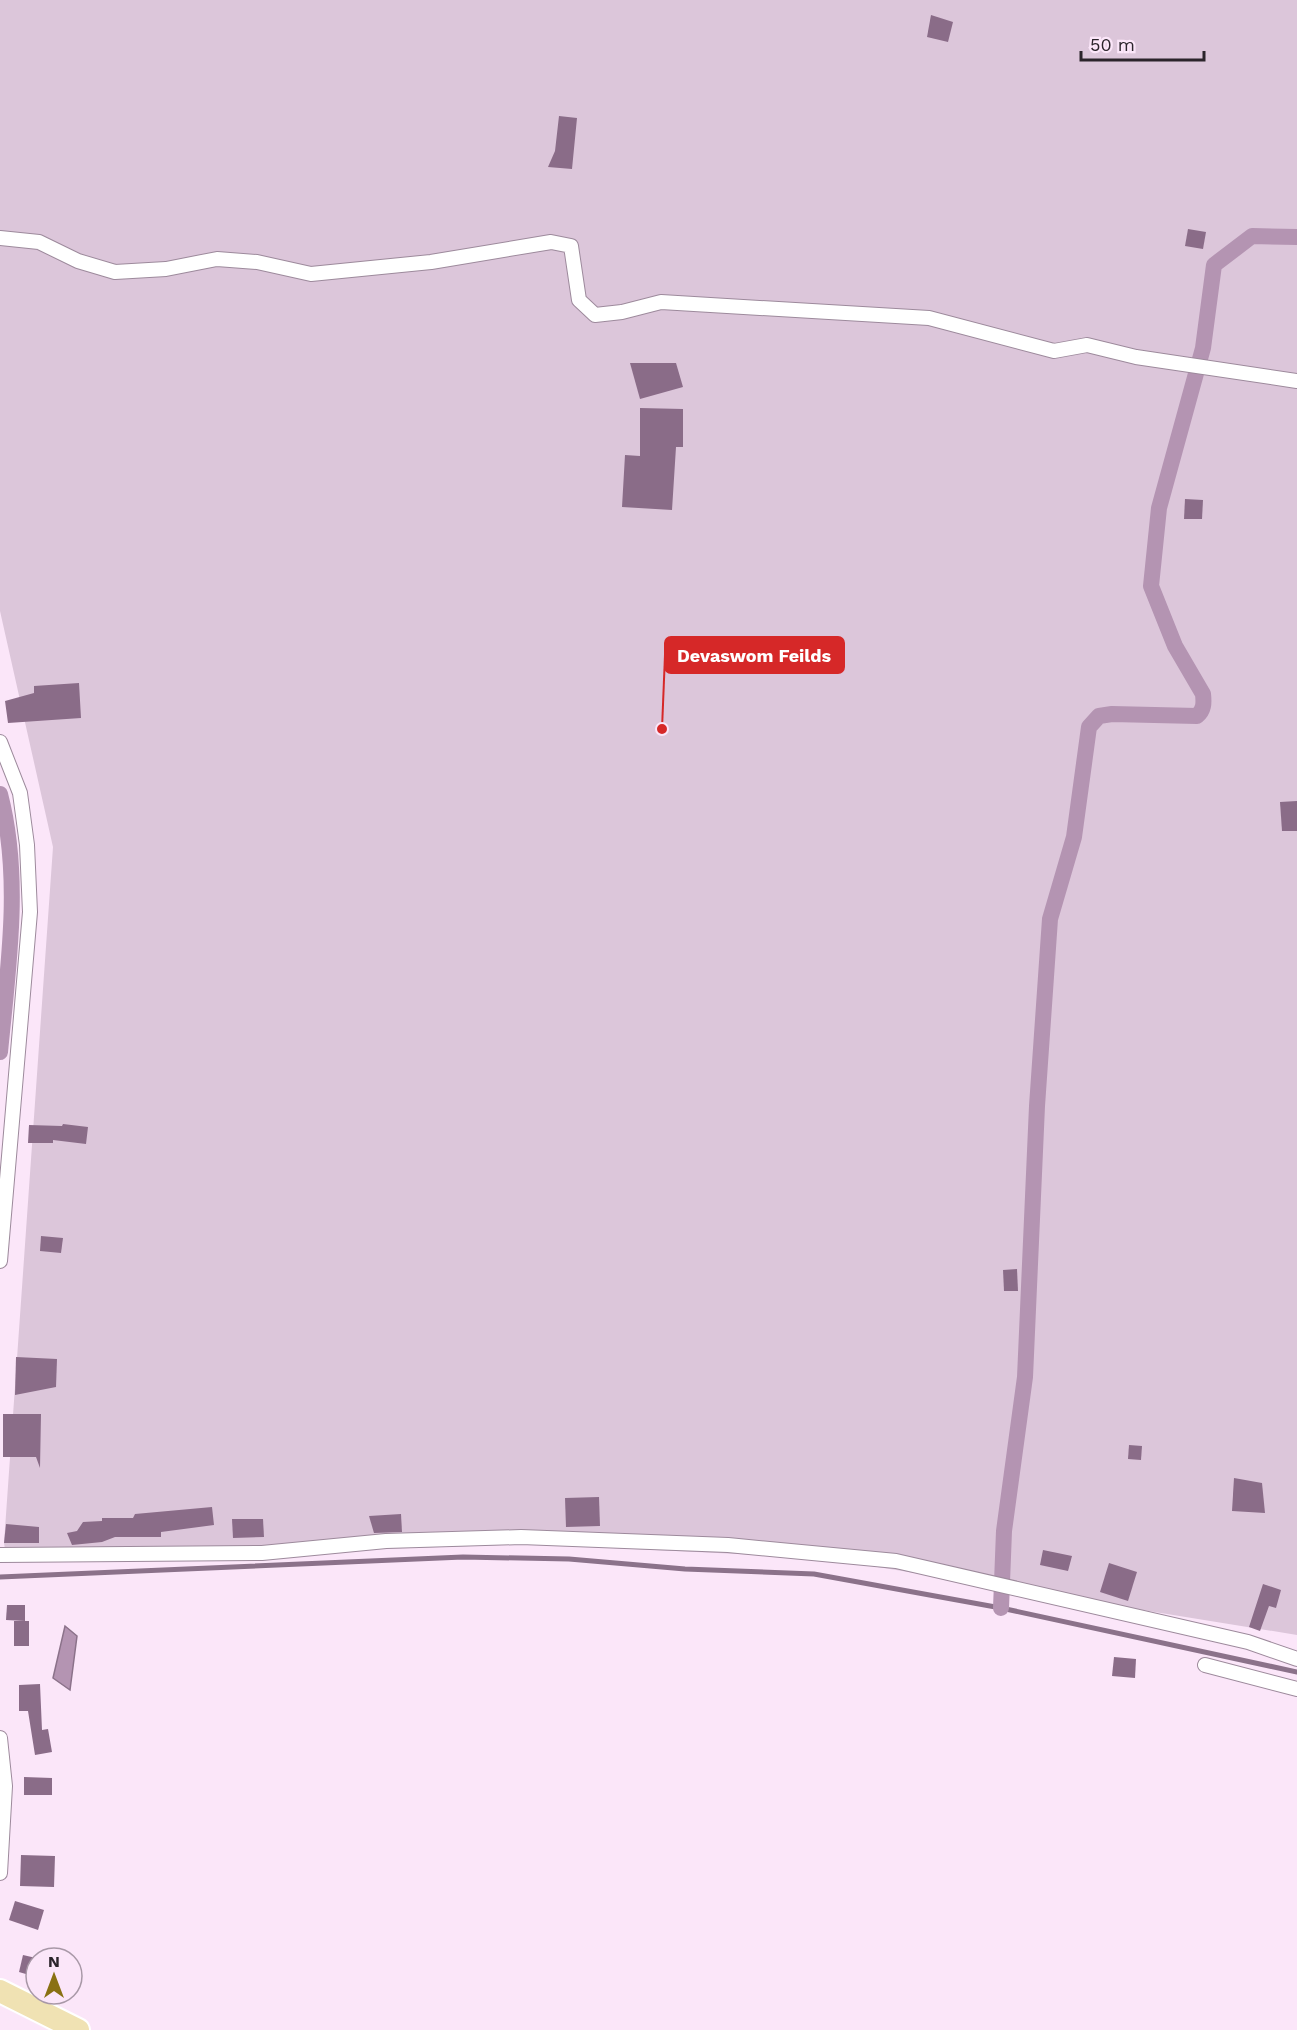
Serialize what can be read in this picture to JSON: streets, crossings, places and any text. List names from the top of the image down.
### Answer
{
  "places": ["Devaswom Feilds"],
  "scale_bar": "50 m",
  "north": "top"
}
